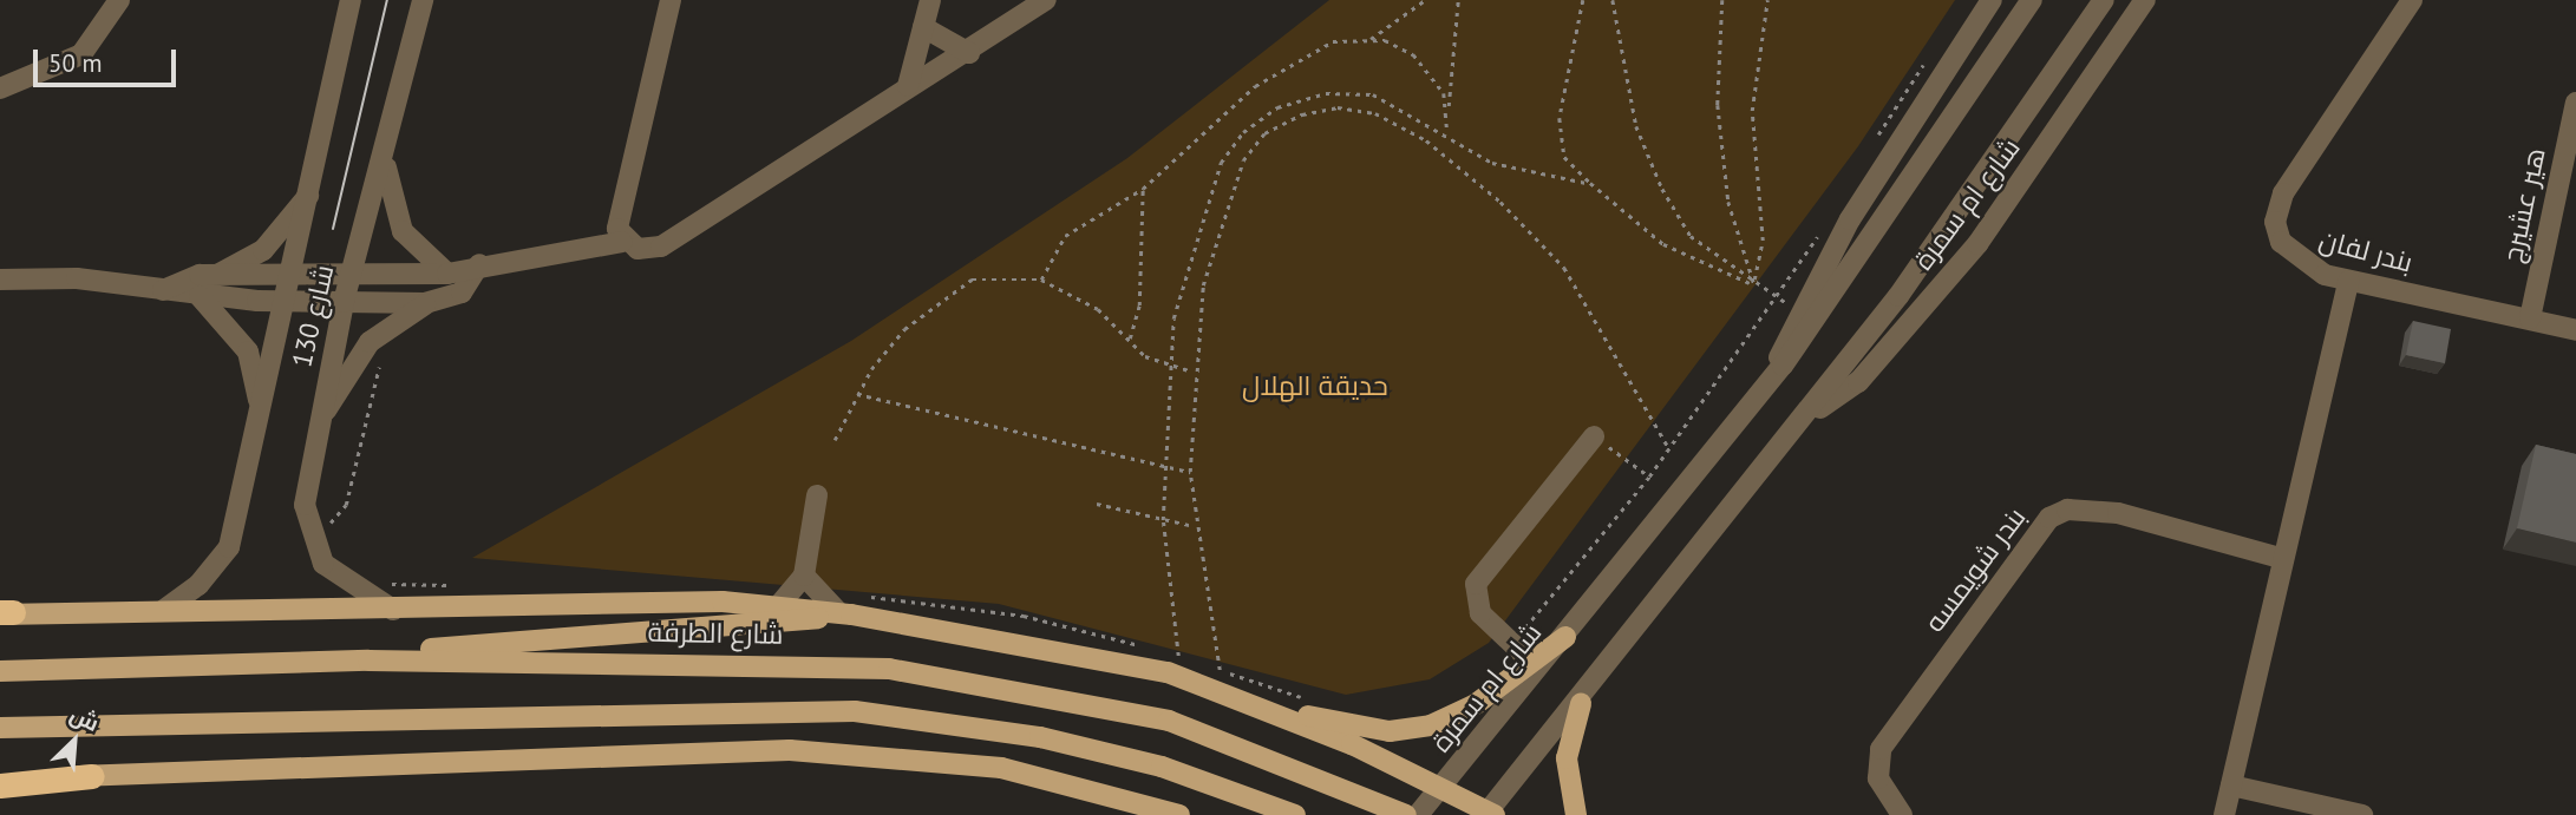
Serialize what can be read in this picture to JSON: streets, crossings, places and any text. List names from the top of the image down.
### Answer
{
  "streets": {
    "main road": ["شارع الطرفة"],
    "street": [
      "شارع ام سمرة",
      "هير عشيرج",
      "بندر لفان",
      "شارع 130",
      "بندر شويمسه"
    ]
  },
  "crossings": [
    ["هير عشيرج", "بندر لفان"]
  ],
  "parks": ["حديقة الهلال"],
  "scale_bar": "50 m",
  "north": "top right"
}
